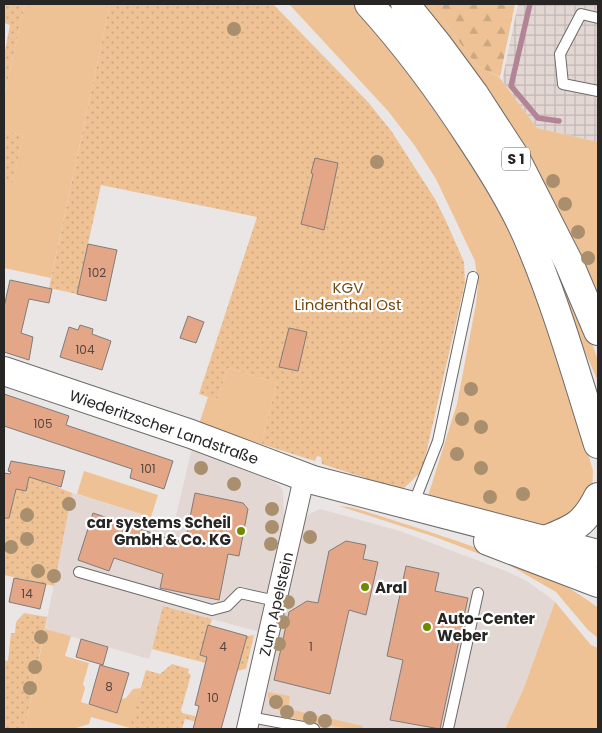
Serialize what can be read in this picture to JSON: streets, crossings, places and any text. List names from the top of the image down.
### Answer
{
  "streets": {
    "street": ["S 1", "Wiederitzscher Landstraße", "Zum Apelstein"]
  },
  "crossings": [
    ["Wiederitzscher Landstraße", "Zum Apelstein"]
  ],
  "parks": ["KGV Lindenthal Ost"],
  "places": ["car systems Scheil GmbH & Co. KG", "Aral", "Auto-Center Weber"],
  "house_numbers": [
    "102",
    "104",
    "105",
    "101",
    "14",
    "4",
    "1",
    "8",
    "10"
  ]
}
